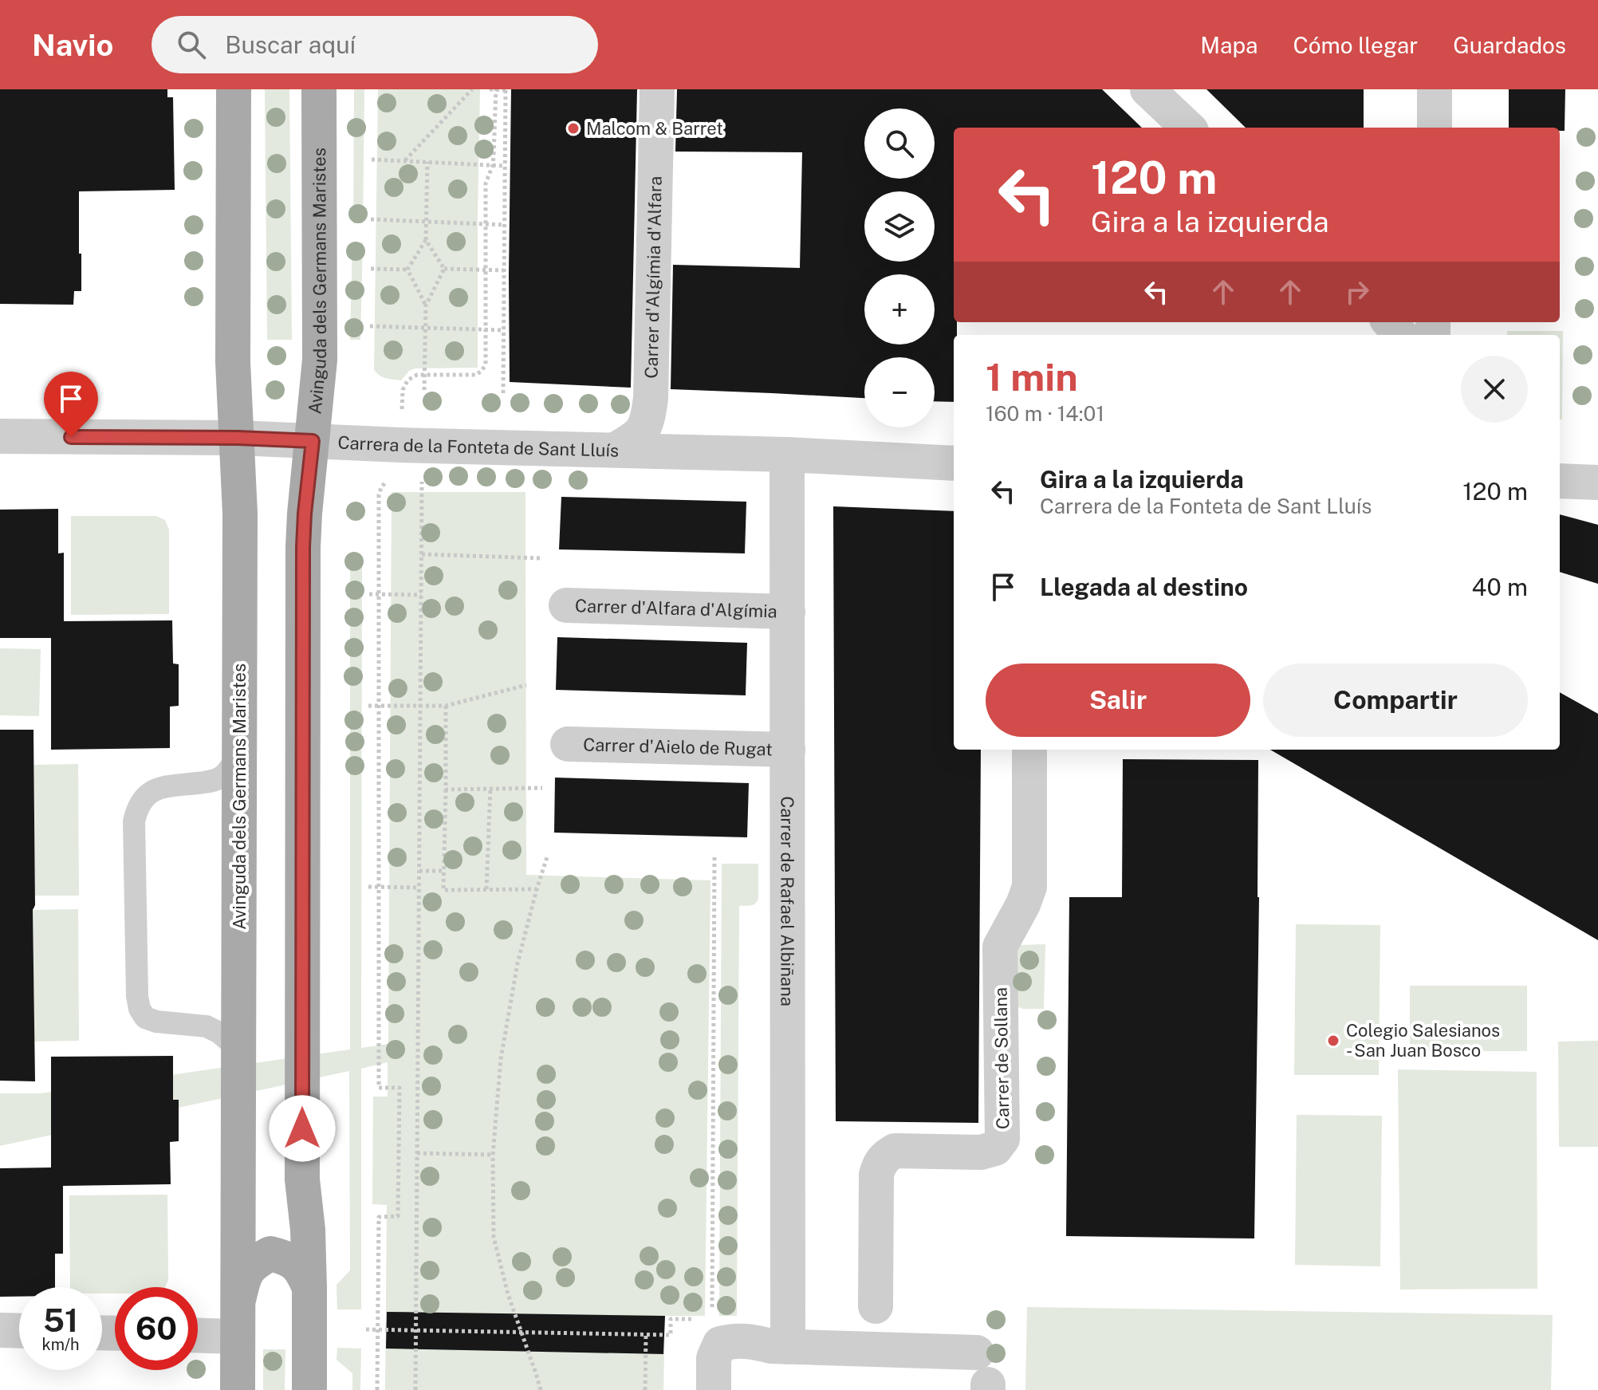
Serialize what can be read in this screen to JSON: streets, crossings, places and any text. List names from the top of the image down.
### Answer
{
  "streets": {
    "main road": ["Avinguda dels Germans Maristes"],
    "street": [
      "Carrer d'Algímia d'Alfara",
      "Carrera de la Fonteta de Sant Lluís",
      "Carrer d'Alfara d'Algímia",
      "Carrer d'Aielo de Rugat",
      "Carrer de Rafael Albiñana",
      "Carrer de Sollana"
    ]
  },
  "crossings": [
    ["Carrer d'Algímia d'Alfara", "Carrera de la Fonteta de Sant Lluís"],
    ["Avinguda dels Germans Maristes", "Carrera de la Fonteta de Sant Lluís"],
    ["Carrera de la Fonteta de Sant Lluís", "Carrer de Rafael Albiñana"],
    ["Carrer d'Alfara d'Algímia", "Carrer de Rafael Albiñana"],
    ["Carrer d'Aielo de Rugat", "Carrer de Rafael Albiñana"]
  ],
  "places": ["Malcom & Barret", "Colegio Salesianos - San Juan Bosco"],
  "page": {
    "header": "Navio",
    "search": "Buscar aquí",
    "nav": ["Mapa", "Cómo llegar", "Guardados"],
    "map_buttons": ["+", "−"],
    "turn": ["120 m", "Gira a la izquierda"],
    "heading": ["1 min", "160 m · 14:01"],
    "list": [
      {
        "name": "Gira a la izquierda",
        "note": "Carrera de la Fonteta de Sant Lluís",
        "value": "120 m"
      },
      {
        "name": "Llegada al destino",
        "value": "40 m"
      }
    ],
    "buttons": ["Salir", "Compartir"],
    "speed": "51 km/h",
    "limit": "60"
  }
}
